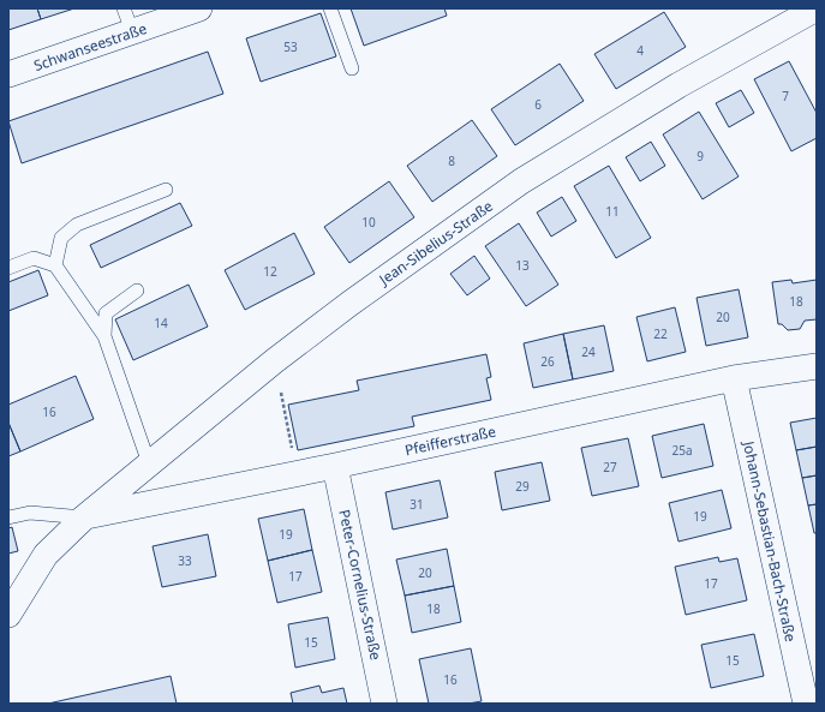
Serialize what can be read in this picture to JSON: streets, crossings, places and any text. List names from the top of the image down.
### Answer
{
  "streets": {
    "street": [
      "Schwanseestraße",
      "Jean-Sibelius-Straße",
      "Pfeifferstraße",
      "Johann-Sebastian-Bach-Straße",
      "Peter-Cornelius-Straße"
    ]
  },
  "crossings": [
    ["Jean-Sibelius-Straße", "Pfeifferstraße"],
    ["Pfeifferstraße", "Johann-Sebastian-Bach-Straße"],
    ["Pfeifferstraße", "Peter-Cornelius-Straße"]
  ],
  "house_numbers": [
    "53",
    "4",
    "7",
    "6",
    "9",
    "8",
    "11",
    "10",
    "13",
    "12",
    "18",
    "20",
    "14",
    "22",
    "24",
    "26",
    "16",
    "25a",
    "27",
    "29",
    "31",
    "19",
    "19",
    "33",
    "20",
    "17",
    "17",
    "18",
    "15",
    "15",
    "16"
  ]
}
